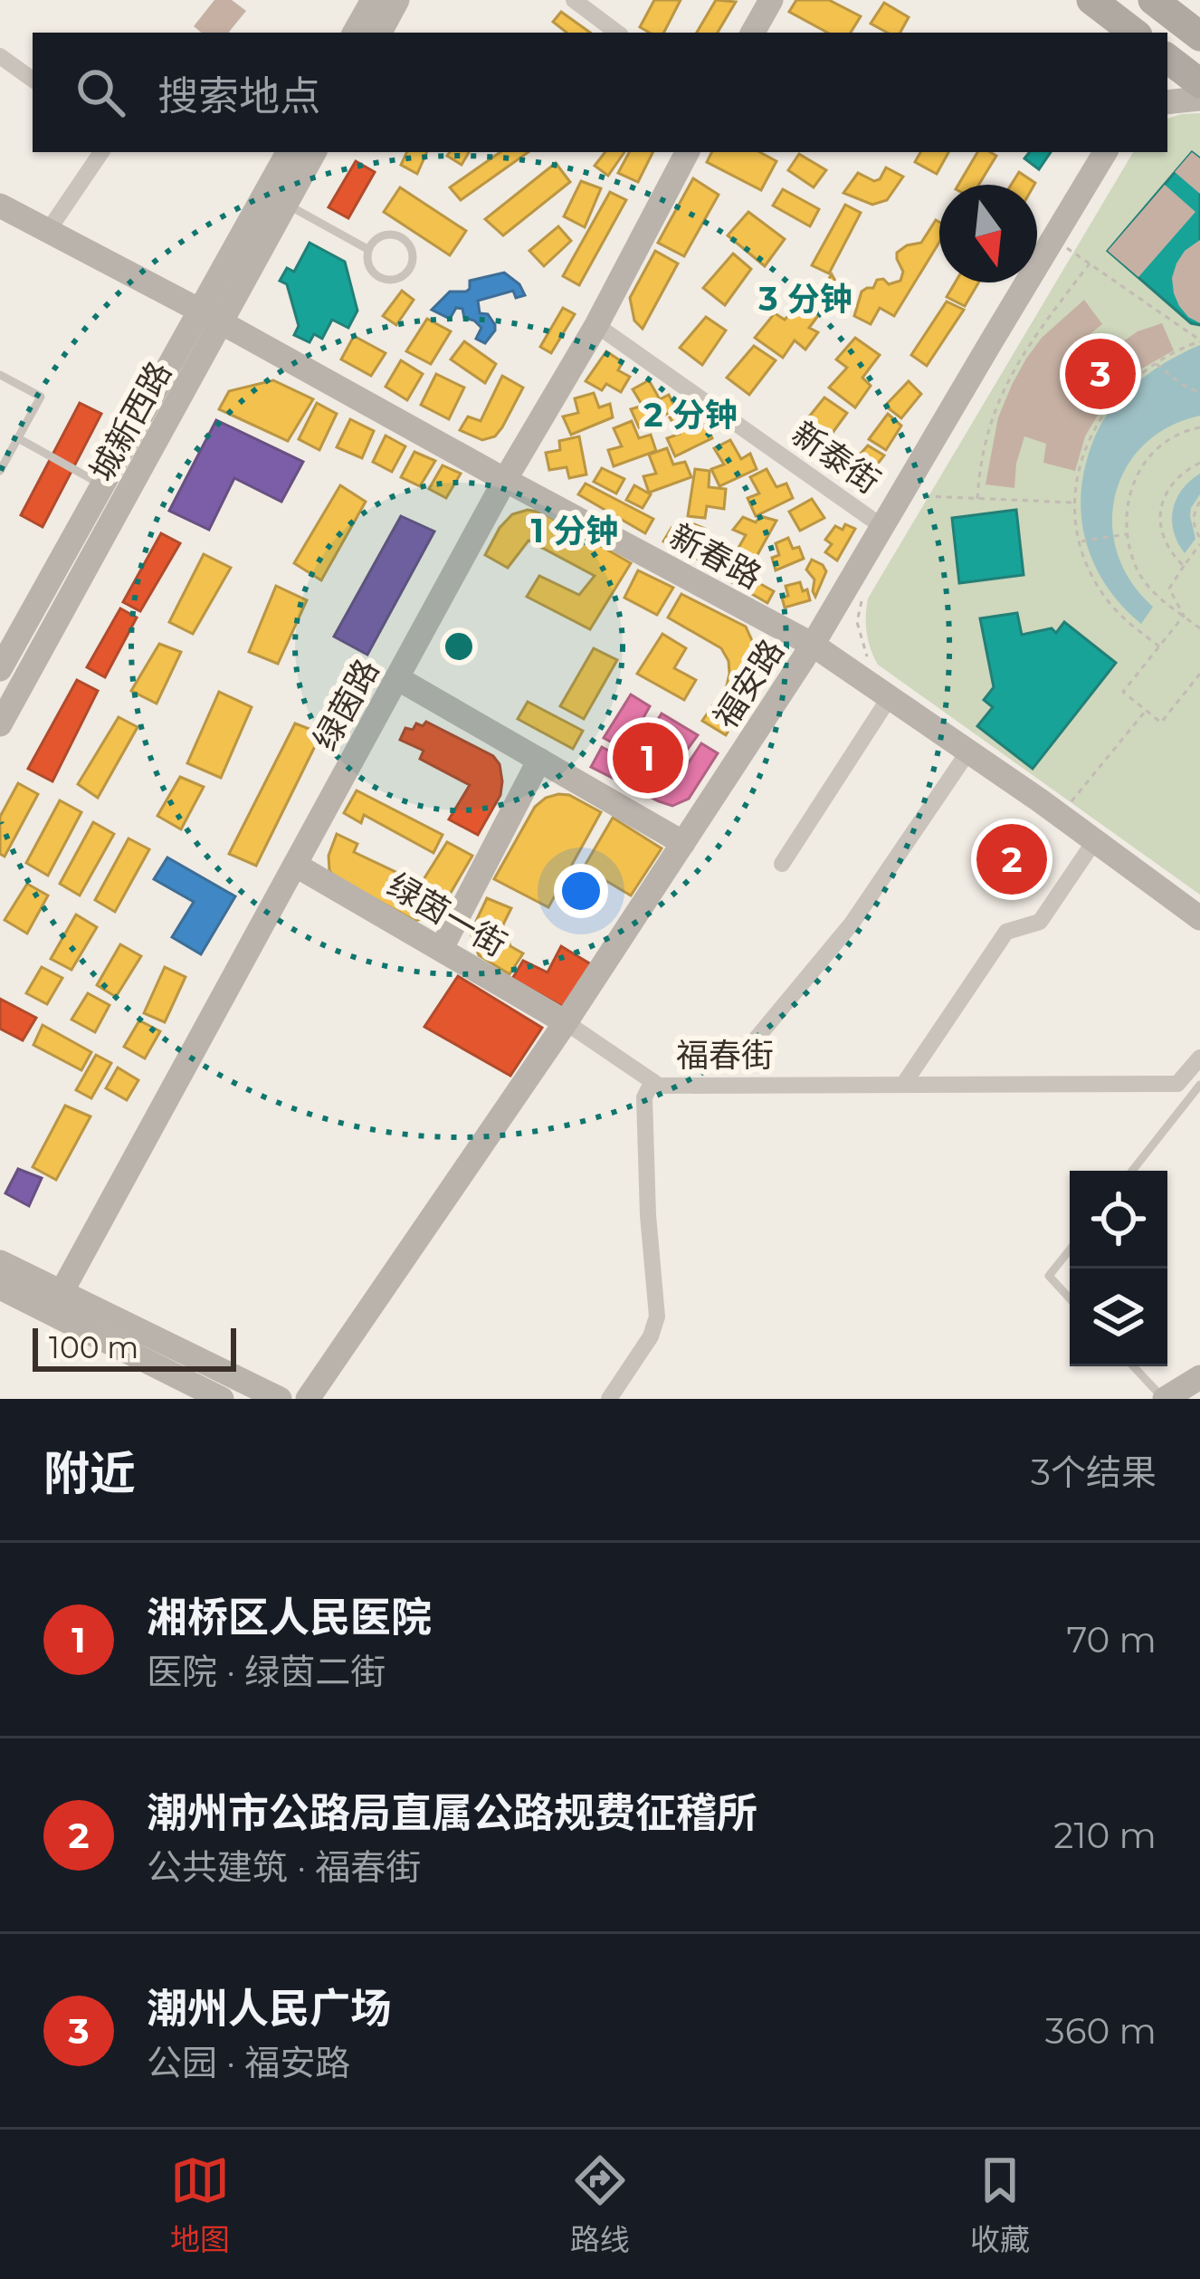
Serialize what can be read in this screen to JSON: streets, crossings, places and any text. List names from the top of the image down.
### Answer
{
  "streets": {
    "street": [
      "城新西路",
      "新泰街",
      "新春路",
      "福安路",
      "绿茵路",
      "绿茵一街",
      "福春街"
    ]
  },
  "crossings": [
    ["城新西路", "新春路"],
    ["新泰街", "福安路"],
    ["新泰街", "绿茵路"],
    ["新春路", "福安路"],
    ["新春路", "绿茵路"],
    ["福安路", "绿茵一街"],
    ["福安路", "福春街"],
    ["绿茵路", "绿茵一街"],
    ["绿茵一街", "福春街"]
  ],
  "scale_bar": "100 m",
  "north": "bottom",
  "page": {
    "search": "搜索地点",
    "pins": ["3", "1", "2"],
    "scale": "100 m",
    "heading": ["附近", "3个结果"],
    "list": [
      {
        "mark": "1",
        "name": "湘桥区人民医院",
        "note": "医院 · 绿茵二街",
        "value": "70 m"
      },
      {
        "mark": "2",
        "name": "潮州市公路局直属公路规费征稽所",
        "note": "公共建筑 · 福春街",
        "value": "210 m"
      },
      {
        "mark": "3",
        "name": "潮州人民广场",
        "note": "公园 · 福安路",
        "value": "360 m"
      }
    ],
    "nav": ["地图", "路线", "收藏"]
  },
  "rings": ["3 分钟", "2 分钟", "1 分钟"]
}
